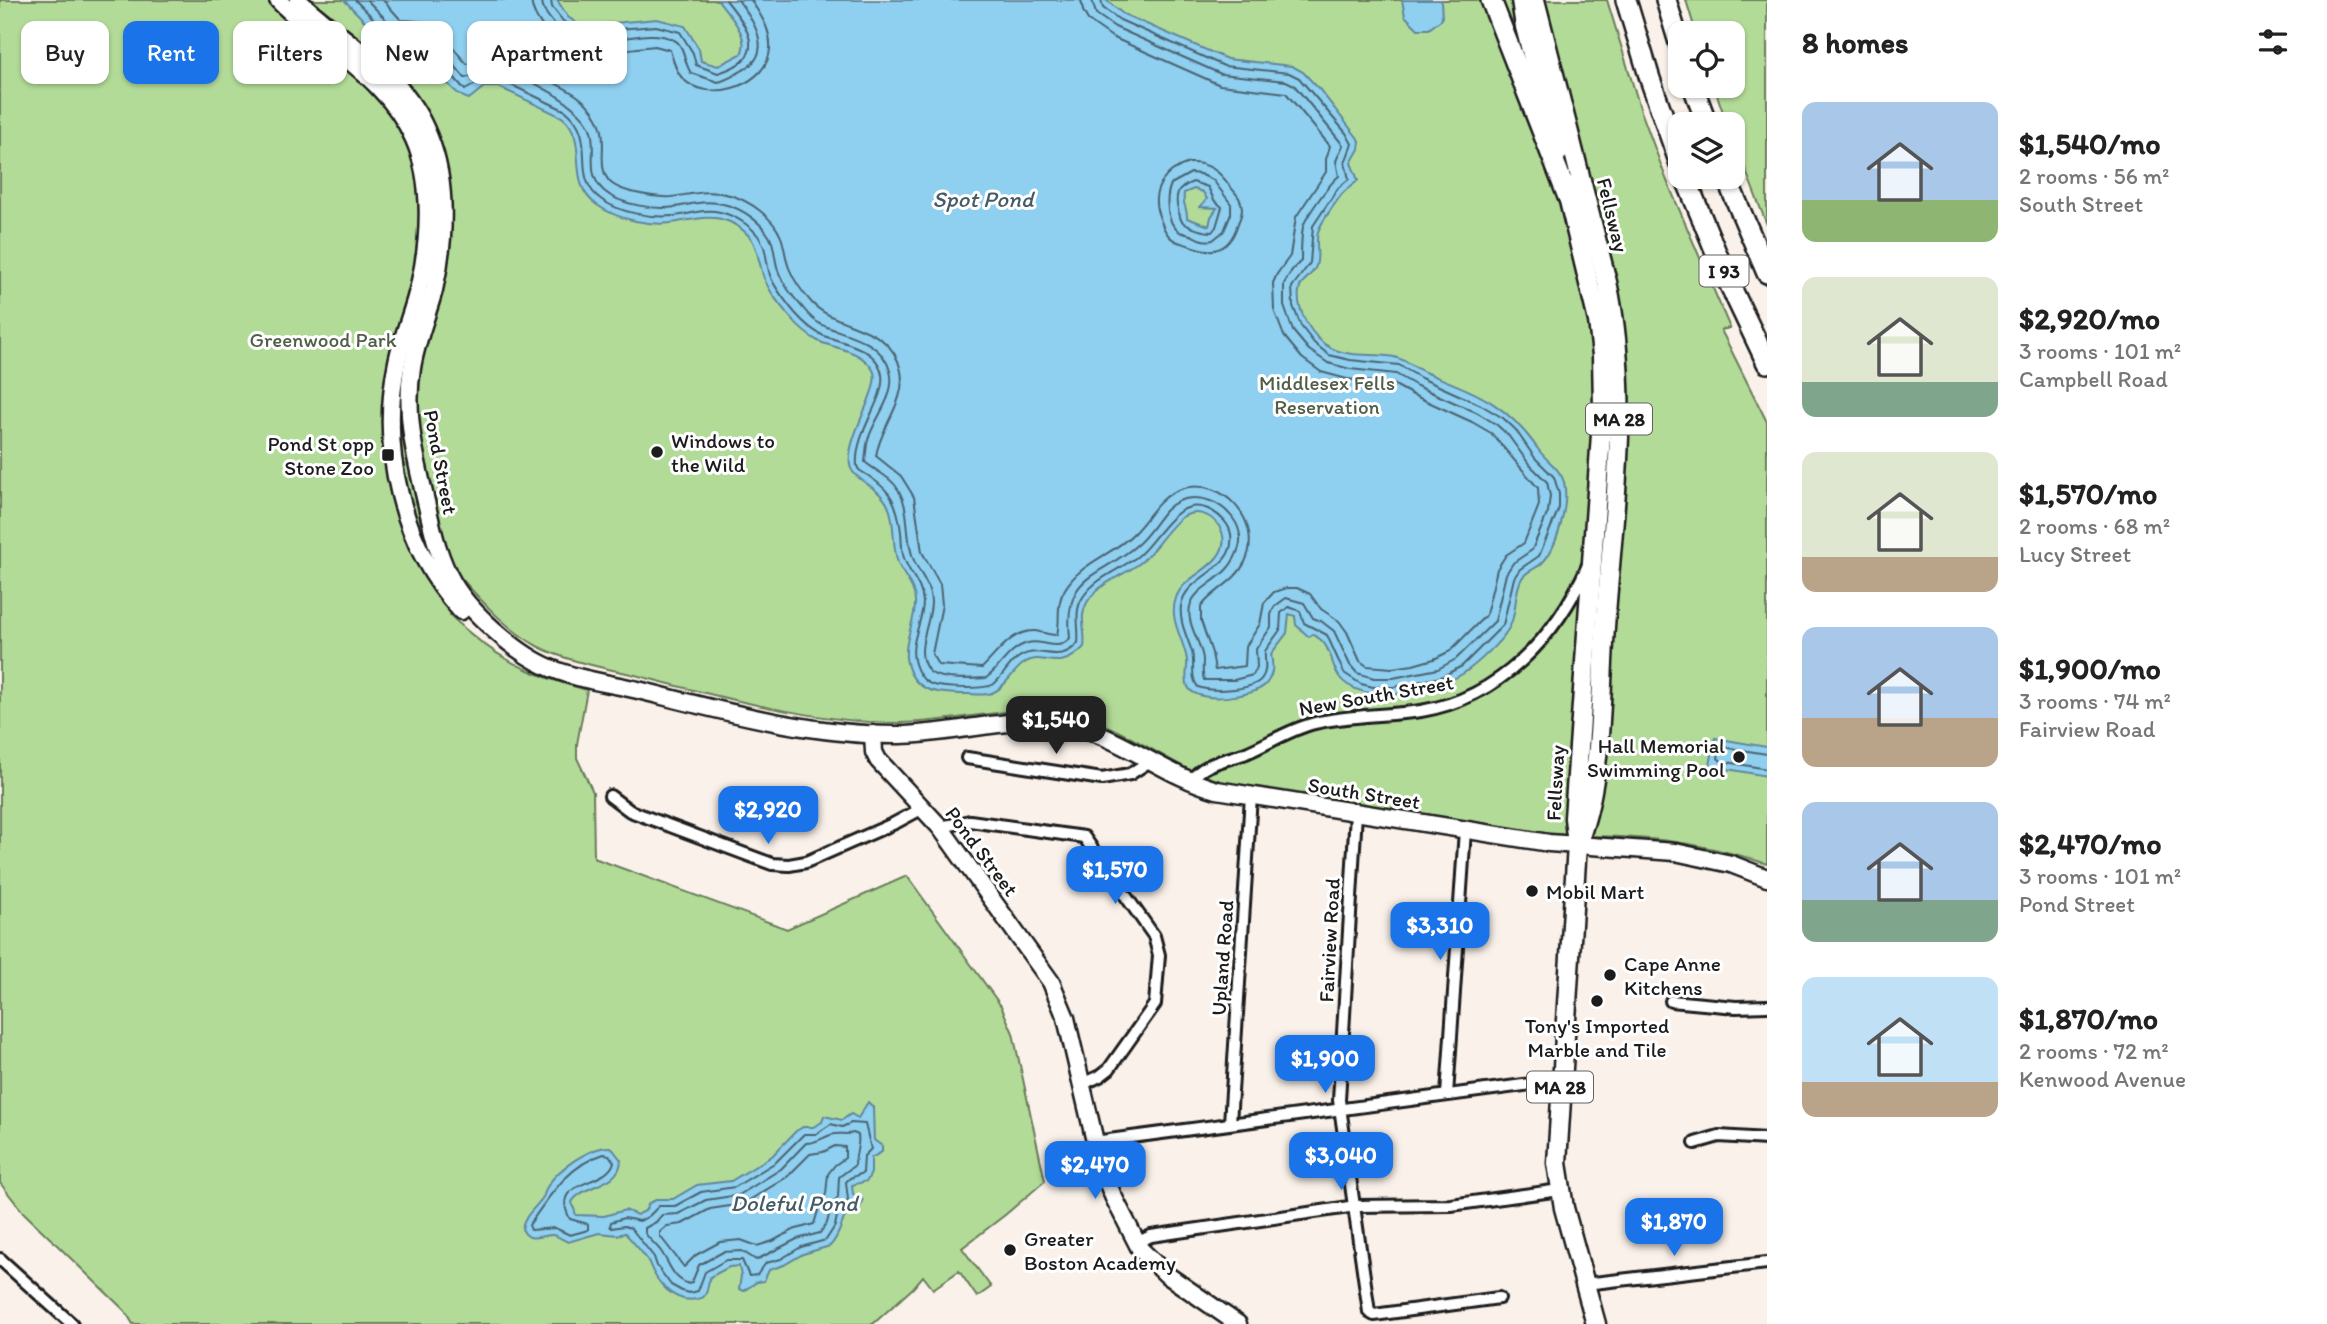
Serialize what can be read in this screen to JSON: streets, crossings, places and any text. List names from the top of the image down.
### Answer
{
  "streets": {
    "highway": ["I 93"],
    "main road": [
      "Fellsway",
      "MA 28",
      "Pond Street",
      "South Street"
    ],
    "street": ["New South Street", "Fairview Road", "Upland Road"]
  },
  "crossings": [
    ["Fellsway", "MA 28"],
    ["Fellsway", "New South Street"],
    ["Fellsway", "South Street"],
    ["MA 28", "South Street"],
    ["Pond Street", "South Street"],
    ["New South Street", "South Street"],
    ["South Street", "Fairview Road"],
    ["South Street", "Upland Road"]
  ],
  "water": ["Spot Pond", "Doleful Pond"],
  "parks": ["Greenwood Park", "Middlesex Fells Reservation"],
  "places": {
    "other": [
      "Windows to the Wild",
      "Hall Memorial Swimming Pool",
      "Mobil Mart",
      "Cape Anne Kitchens",
      "Tony's Imported Marble and Tile",
      "Greater Boston Academy"
    ],
    "transit": ["Pond St opp Stone Zoo"]
  },
  "page": {
    "heading": "8 homes",
    "chip": [
      "Buy",
      "Rent",
      "Filters",
      "New",
      "Apartment"
    ],
    "list": [
      {
        "name": "$1,540/mo",
        "note": "2 rooms · 56 m² · South Street"
      },
      {
        "name": "$2,920/mo",
        "note": "3 rooms · 101 m² · Campbell Road"
      },
      {
        "name": "$1,570/mo",
        "note": "2 rooms · 68 m² · Lucy Street"
      },
      {
        "name": "$1,900/mo",
        "note": "3 rooms · 74 m² · Fairview Road"
      },
      {
        "name": "$2,470/mo",
        "note": "3 rooms · 101 m² · Pond Street"
      },
      {
        "name": "$1,870/mo",
        "note": "2 rooms · 72 m² · Kenwood Avenue"
      }
    ],
    "price": [
      "$1,540",
      "$2,920",
      "$1,570",
      "$3,310",
      "$1,900",
      "$3,040",
      "$2,470",
      "$1,870"
    ]
  }
}
